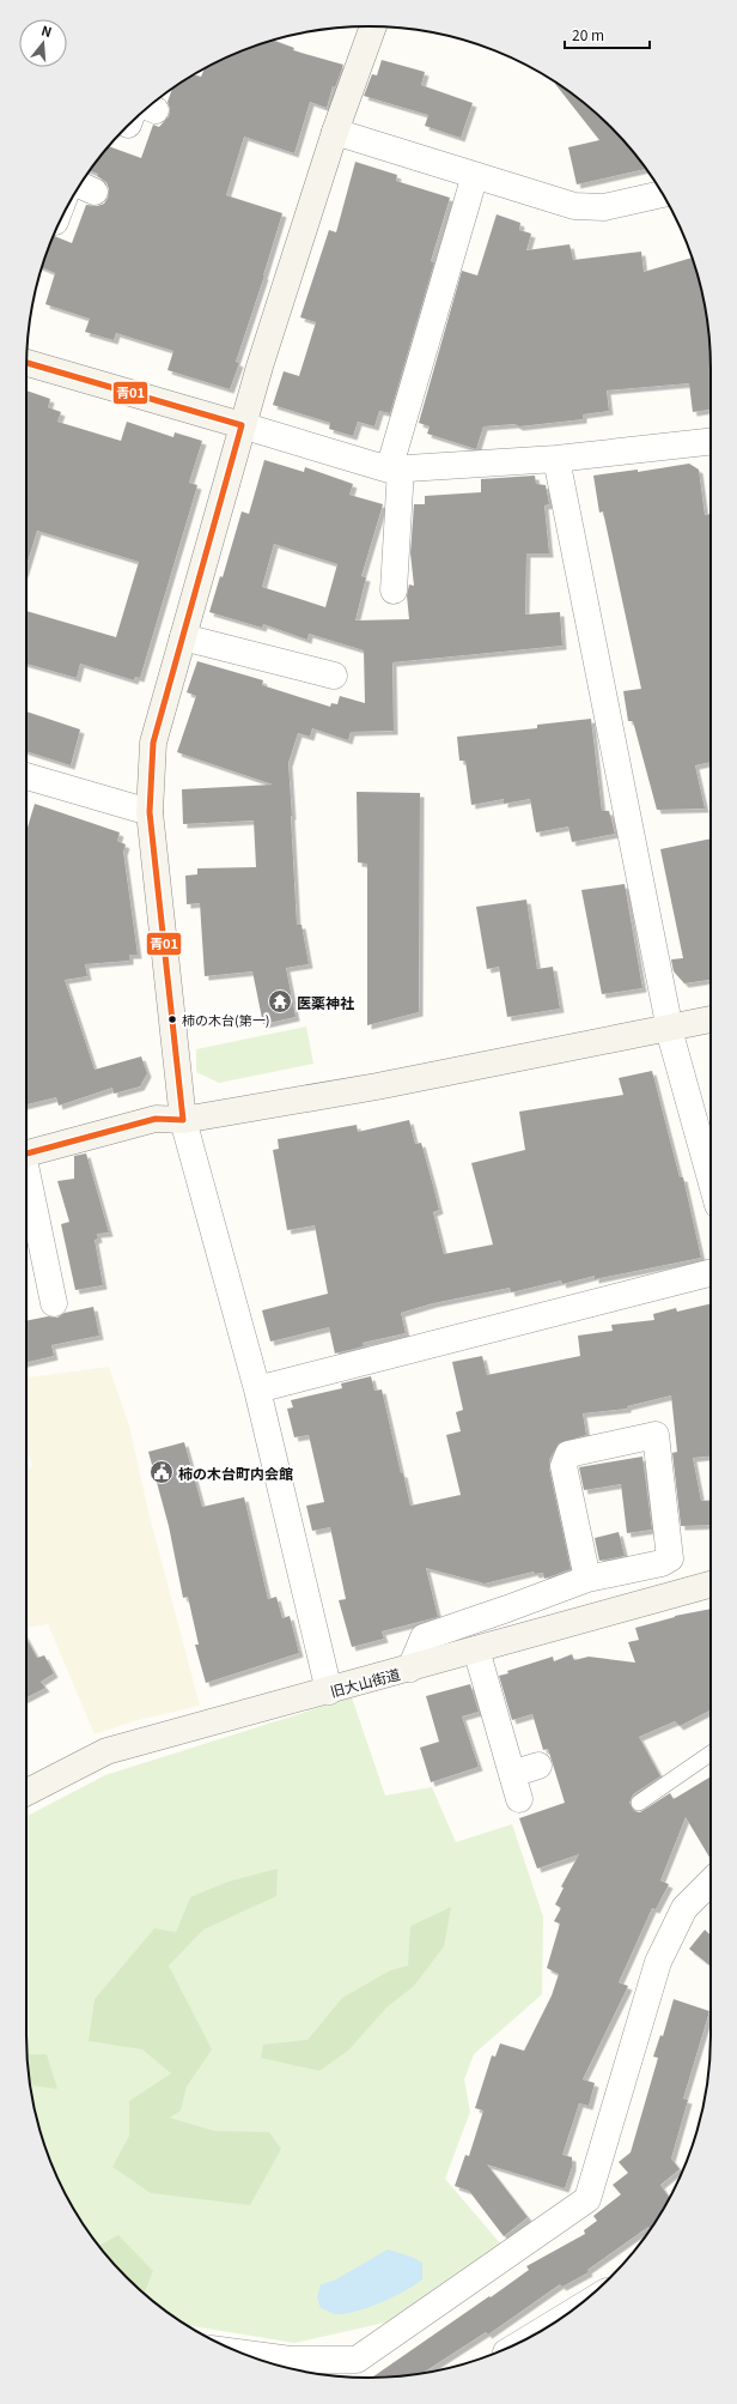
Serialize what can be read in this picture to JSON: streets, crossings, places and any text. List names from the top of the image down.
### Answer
{
  "streets": {
    "street": ["旧大山街道"]
  },
  "places": {
    "temple": ["医薬神社"],
    "other": ["柿の木台(第一)"],
    "public building": ["柿の木台町内会館"]
  },
  "lines": ["transit line 青01"],
  "scale_bar": "20 m",
  "north": "top"
}
